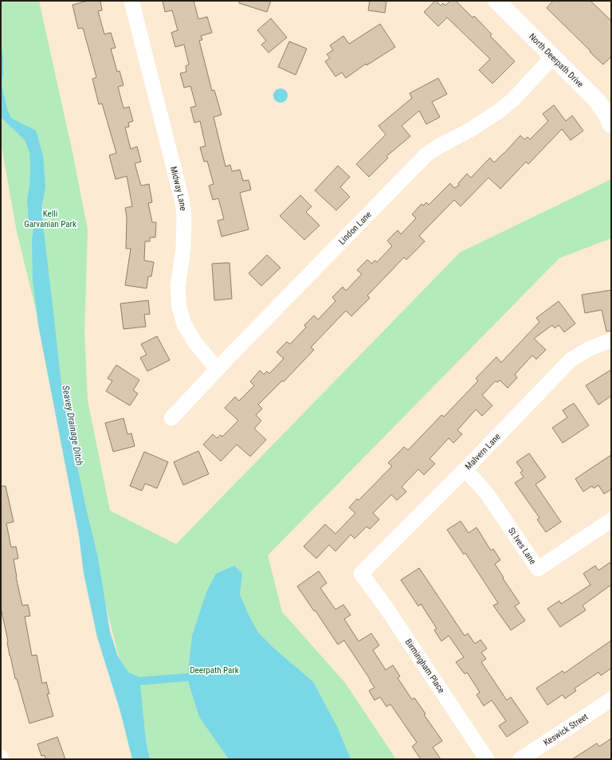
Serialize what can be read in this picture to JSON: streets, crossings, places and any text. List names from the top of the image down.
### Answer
{
  "streets": {
    "street": [
      "North Deerpath Drive",
      "Midway Lane",
      "Lindon Lane",
      "Malvern Lane",
      "St Ives Lane",
      "Birmingham Place",
      "Keswick Street"
    ]
  },
  "crossings": [
    ["North Deerpath Drive", "Lindon Lane"],
    ["Midway Lane", "Lindon Lane"],
    ["Malvern Lane", "St Ives Lane"],
    ["Malvern Lane", "Birmingham Place"]
  ],
  "water": ["Seavey Drainage Ditch"],
  "parks": ["Kelli Garvanian Park", "Deerpath Park"]
}
